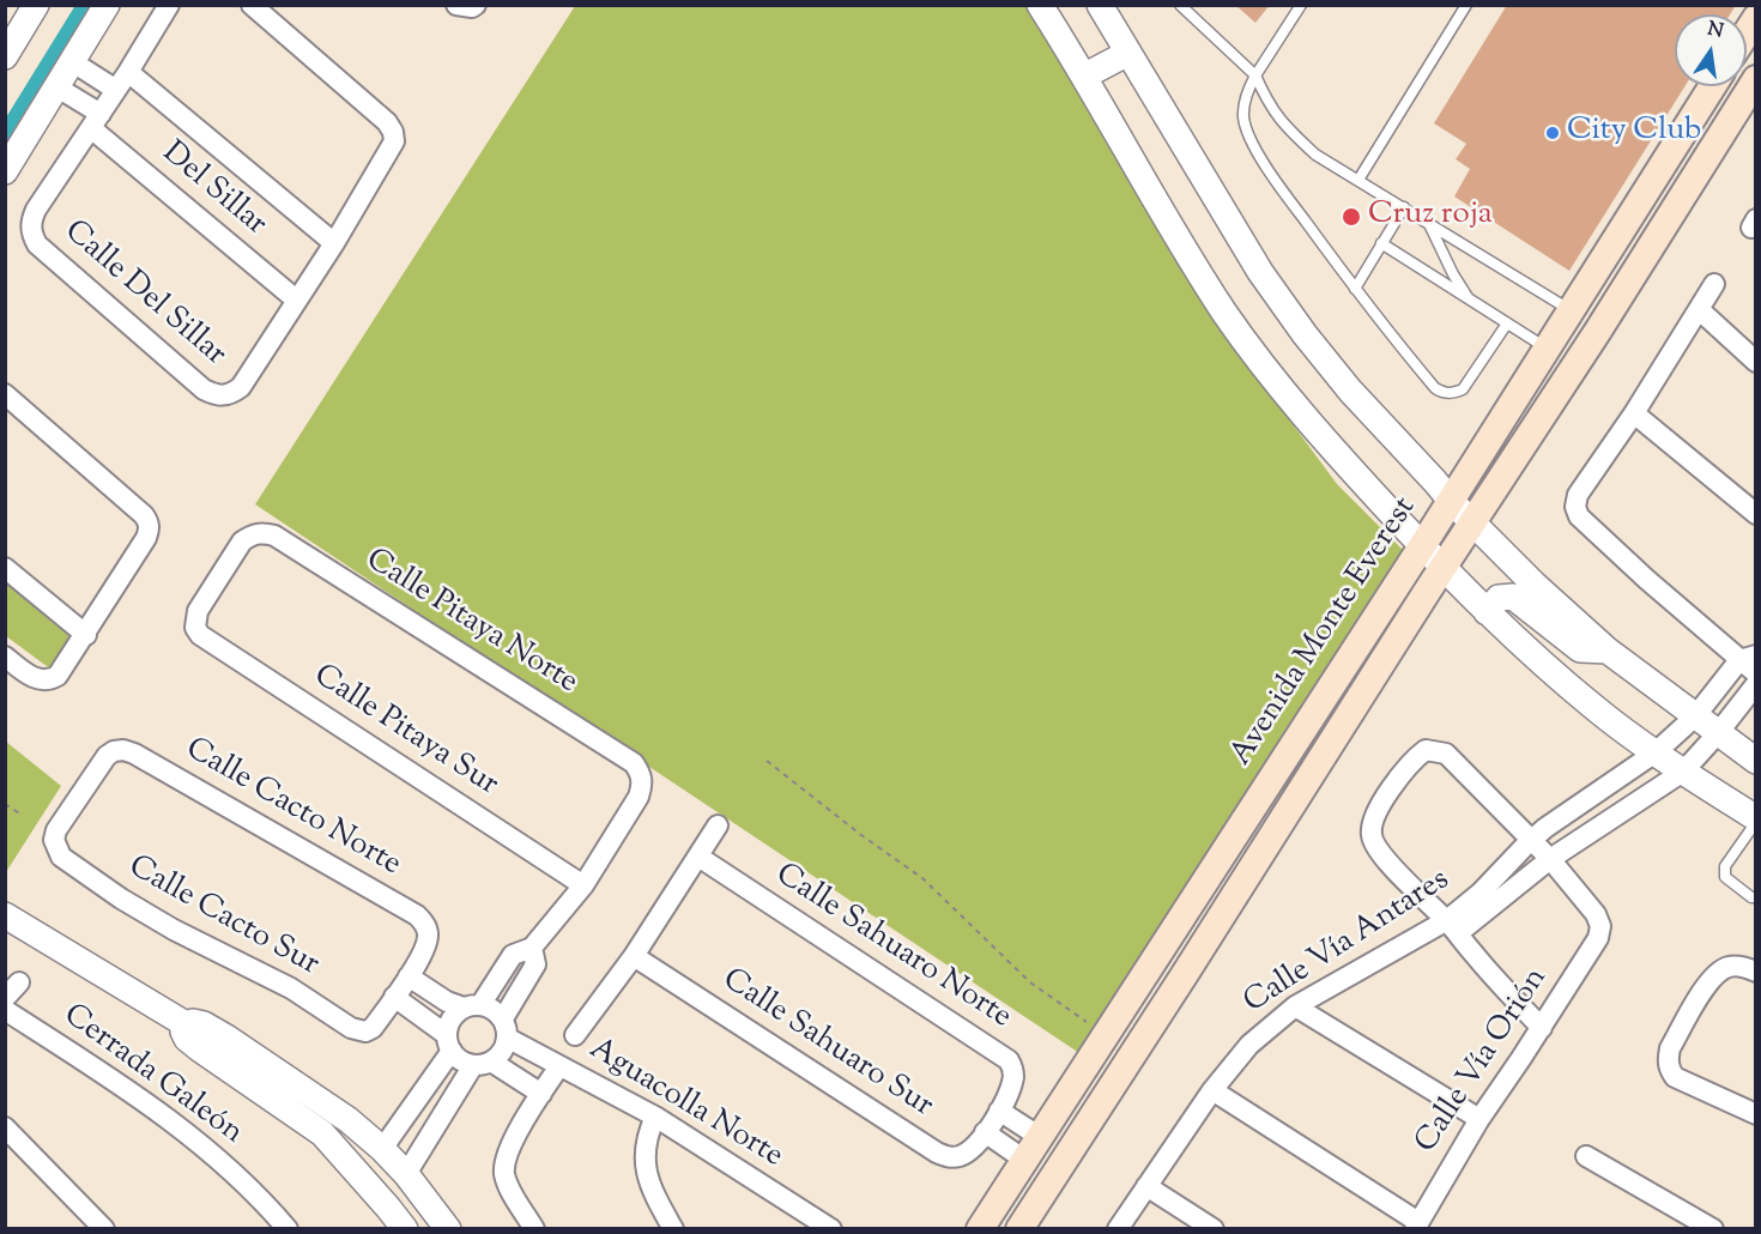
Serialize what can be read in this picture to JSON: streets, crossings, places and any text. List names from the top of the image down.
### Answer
{
  "streets": {
    "main road": ["Avenida Monte Everest"],
    "street": [
      "Del Sillar",
      "Calle Del Sillar",
      "Calle Pitaya Norte",
      "Calle Pitaya Sur",
      "Calle Cacto Norte",
      "Calle Cacto Sur",
      "Calle Vía Antares",
      "Calle Sahuaro Norte",
      "Calle Sahuaro Sur",
      "Calle Vía Orión",
      "Cerrada Galeón",
      "Aguacolla Norte"
    ]
  },
  "crossings": [
    ["Del Sillar", "Calle Del Sillar"],
    ["Calle Pitaya Norte", "Calle Pitaya Sur"],
    ["Calle Cacto Norte", "Calle Cacto Sur"],
    ["Calle Vía Antares", "Calle Vía Orión"],
    ["Calle Sahuaro Norte", "Calle Sahuaro Sur"]
  ],
  "places": ["City Club", "Cruz roja"],
  "north": "top"
}
